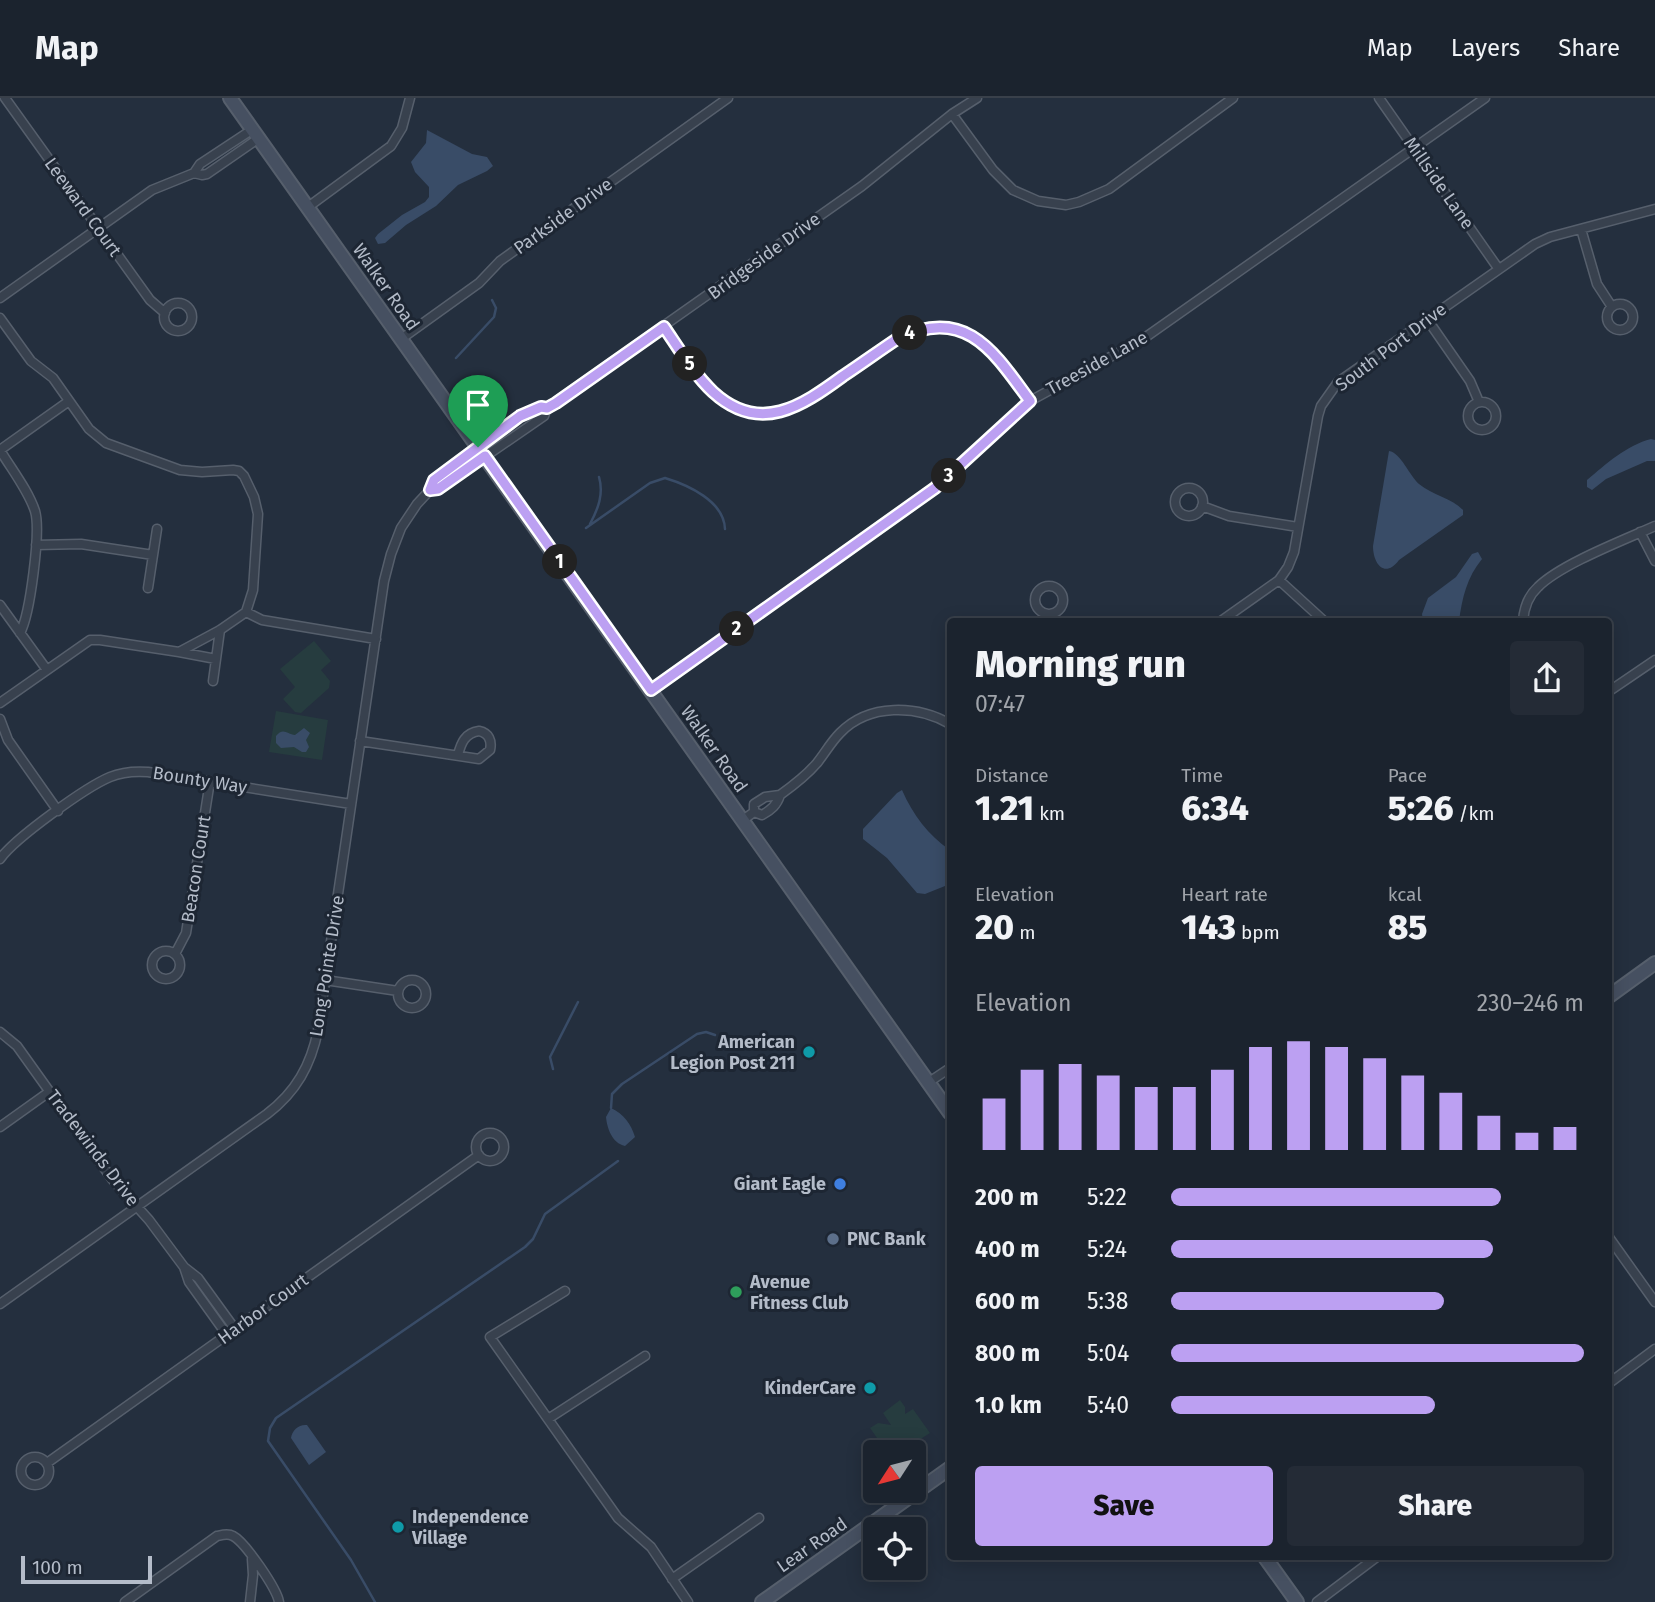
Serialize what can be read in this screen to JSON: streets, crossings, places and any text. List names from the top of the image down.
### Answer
{
  "streets": {
    "street": [
      "Millside Lane",
      "Leeward Court",
      "Parkside Drive",
      "Bridgeside Drive",
      "Walker Road",
      "South Port Drive",
      "Treeside Lane",
      "Bounty Way",
      "Beacon Court",
      "Long Pointe Drive",
      "Tradewinds Drive",
      "Harbor Court",
      "Lear Road"
    ]
  },
  "crossings": [
    ["Millside Lane", "South Port Drive"],
    ["Millside Lane", "Treeside Lane"],
    ["Parkside Drive", "Walker Road"],
    ["Bridgeside Drive", "Walker Road"],
    ["Bridgeside Drive", "Long Pointe Drive"],
    ["Walker Road", "Treeside Lane"],
    ["Walker Road", "Long Pointe Drive"],
    ["Bounty Way", "Beacon Court"],
    ["Bounty Way", "Long Pointe Drive"],
    ["Long Pointe Drive", "Tradewinds Drive"],
    ["Tradewinds Drive", "Harbor Court"]
  ],
  "places": [
    "American Legion Post 211",
    "Giant Eagle",
    "PNC Bank",
    "Avenue Fitness Club",
    "KinderCare",
    "Independence Village"
  ],
  "scale_bar": "100 m",
  "north": "bottom left",
  "page": {
    "header": "Map",
    "nav": ["Map", "Layers", "Share"],
    "pins": [
      "4",
      "5",
      "3",
      "1",
      "2"
    ],
    "heading": ["Morning run", "07:47"],
    "stats": [
      ["Distance", "1.21 km"],
      ["Time", "6:34"],
      ["Pace", "5:26 /km"],
      ["Elevation", "20 m"],
      ["Heart rate", "143 bpm"],
      ["kcal", "85"]
    ],
    "chart": ["Elevation", "230–246 m"],
    "list": [
      {
        "name": "200 m",
        "note": "5:22"
      },
      {
        "name": "400 m",
        "note": "5:24"
      },
      {
        "name": "600 m",
        "note": "5:38"
      },
      {
        "name": "800 m",
        "note": "5:04"
      },
      {
        "name": "1.0 km",
        "note": "5:40"
      }
    ],
    "buttons": ["Save", "Share"],
    "scale": "100 m"
  }
}
